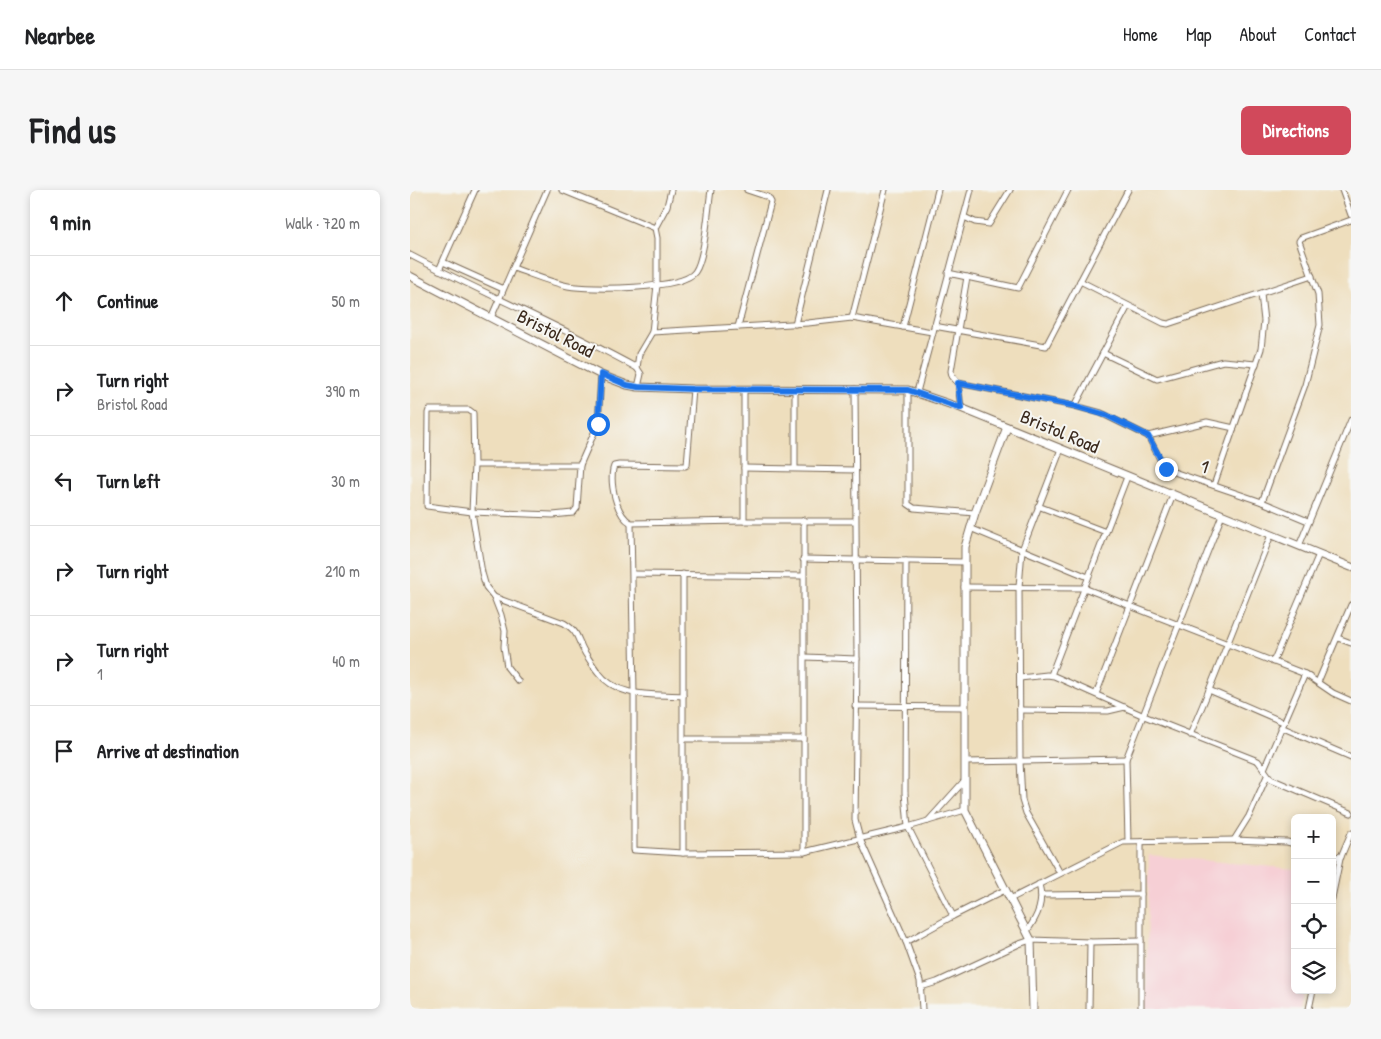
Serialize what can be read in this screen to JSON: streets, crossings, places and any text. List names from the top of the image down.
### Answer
{
  "streets": {
    "street": ["Bristol Road", "1"]
  },
  "page": {
    "header": "Nearbee",
    "nav": [
      "Home",
      "Map",
      "About",
      "Contact"
    ],
    "buttons": "Directions",
    "title": "Find us",
    "heading": ["9 min", "Walk · 720 m"],
    "list": [
      ["Continue", "50 m"],
      ["Turn right", "Bristol Road", "390 m"],
      ["Turn left", "30 m"],
      ["Turn right", "210 m"],
      ["Turn right", "1", "40 m"],
      "Arrive at destination"
    ],
    "map_buttons": ["+", "−"]
  }
}
